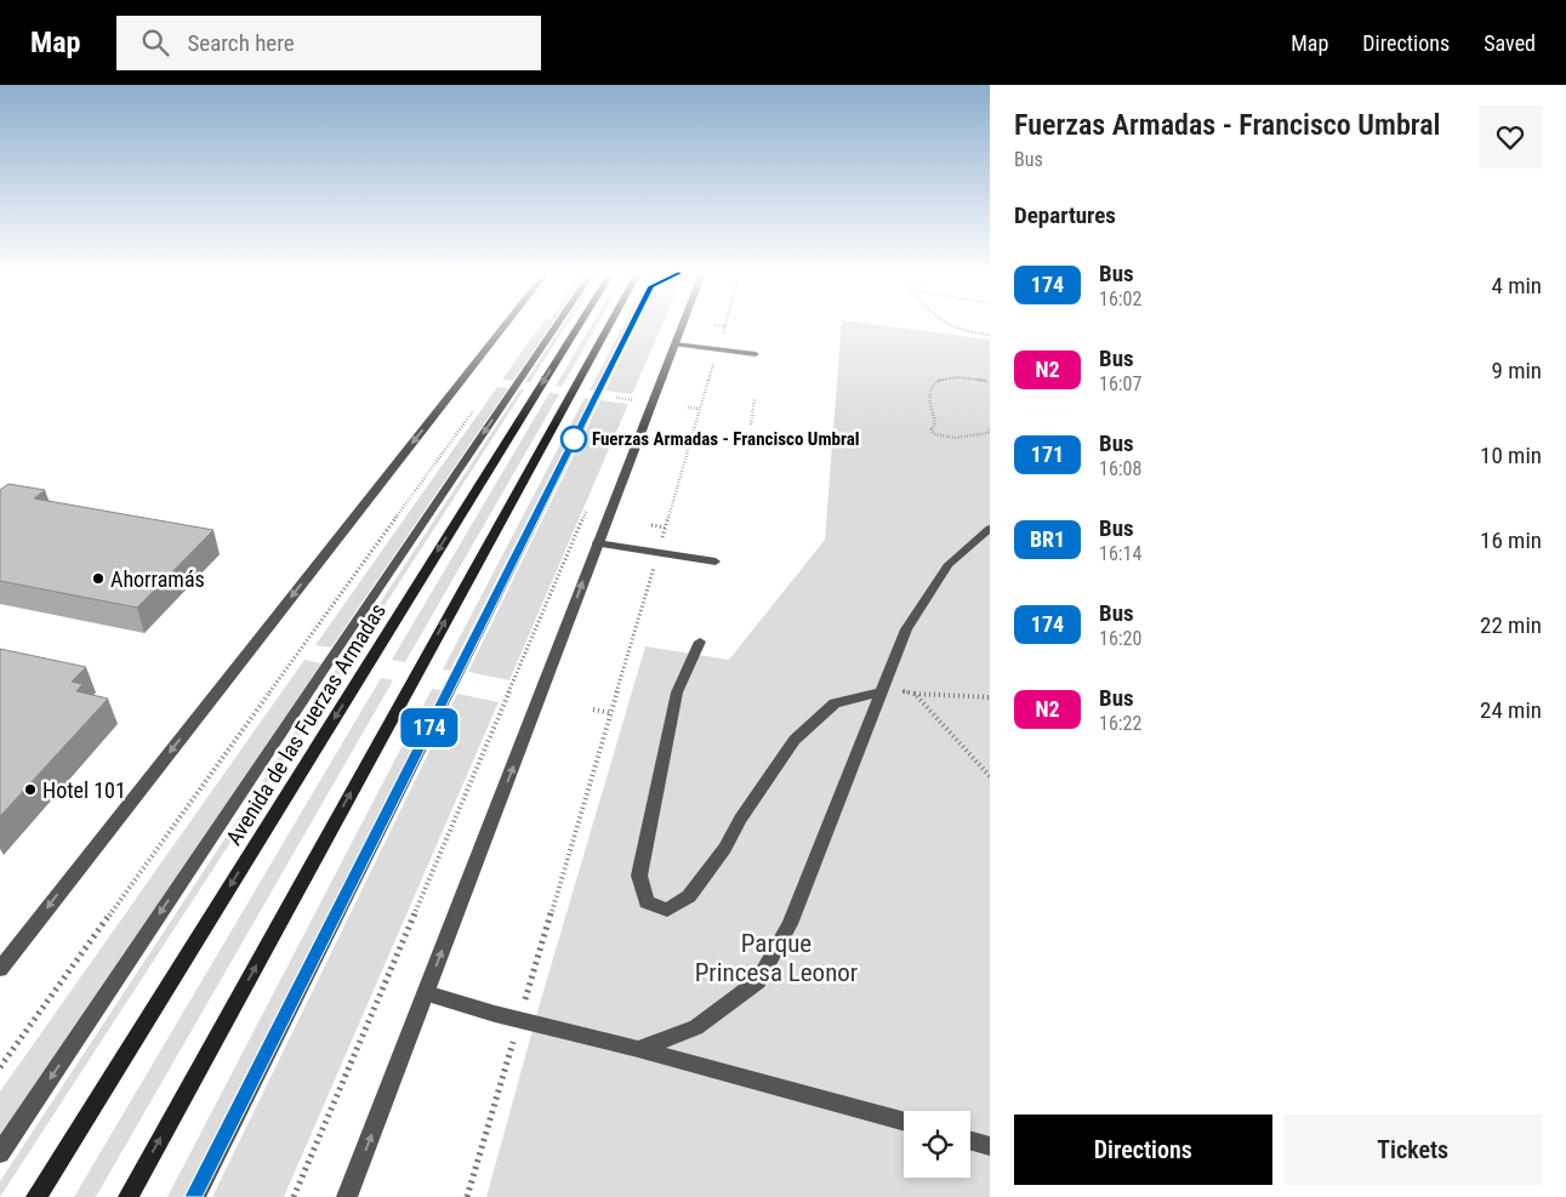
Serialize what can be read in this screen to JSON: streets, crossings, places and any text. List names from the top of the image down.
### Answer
{
  "streets": {
    "street": ["Avenida de las Fuerzas Armadas"]
  },
  "parks": ["Parque Princesa Leonor"],
  "places": ["Fuerzas Armadas - Francisco Umbral", "Ahorramás", "Hotel 101"],
  "lines": ["bus line 174"],
  "page": {
    "header": "Map",
    "search": "Search here",
    "nav": ["Map", "Directions", "Saved"],
    "on_map": "174",
    "heading": [
      ["Fuerzas Armadas - Francisco Umbral", "Bus"],
      "Departures"
    ],
    "list": [
      {
        "mark": "174",
        "name": "Bus",
        "note": "16:02",
        "value": "4 min"
      },
      {
        "mark": "N2",
        "name": "Bus",
        "note": "16:07",
        "value": "9 min"
      },
      {
        "mark": "171",
        "name": "Bus",
        "note": "16:08",
        "value": "10 min"
      },
      {
        "mark": "BR1",
        "name": "Bus",
        "note": "16:14",
        "value": "16 min"
      },
      {
        "mark": "174",
        "name": "Bus",
        "note": "16:20",
        "value": "22 min"
      },
      {
        "mark": "N2",
        "name": "Bus",
        "note": "16:22",
        "value": "24 min"
      }
    ],
    "buttons": ["Directions", "Tickets"]
  }
}
